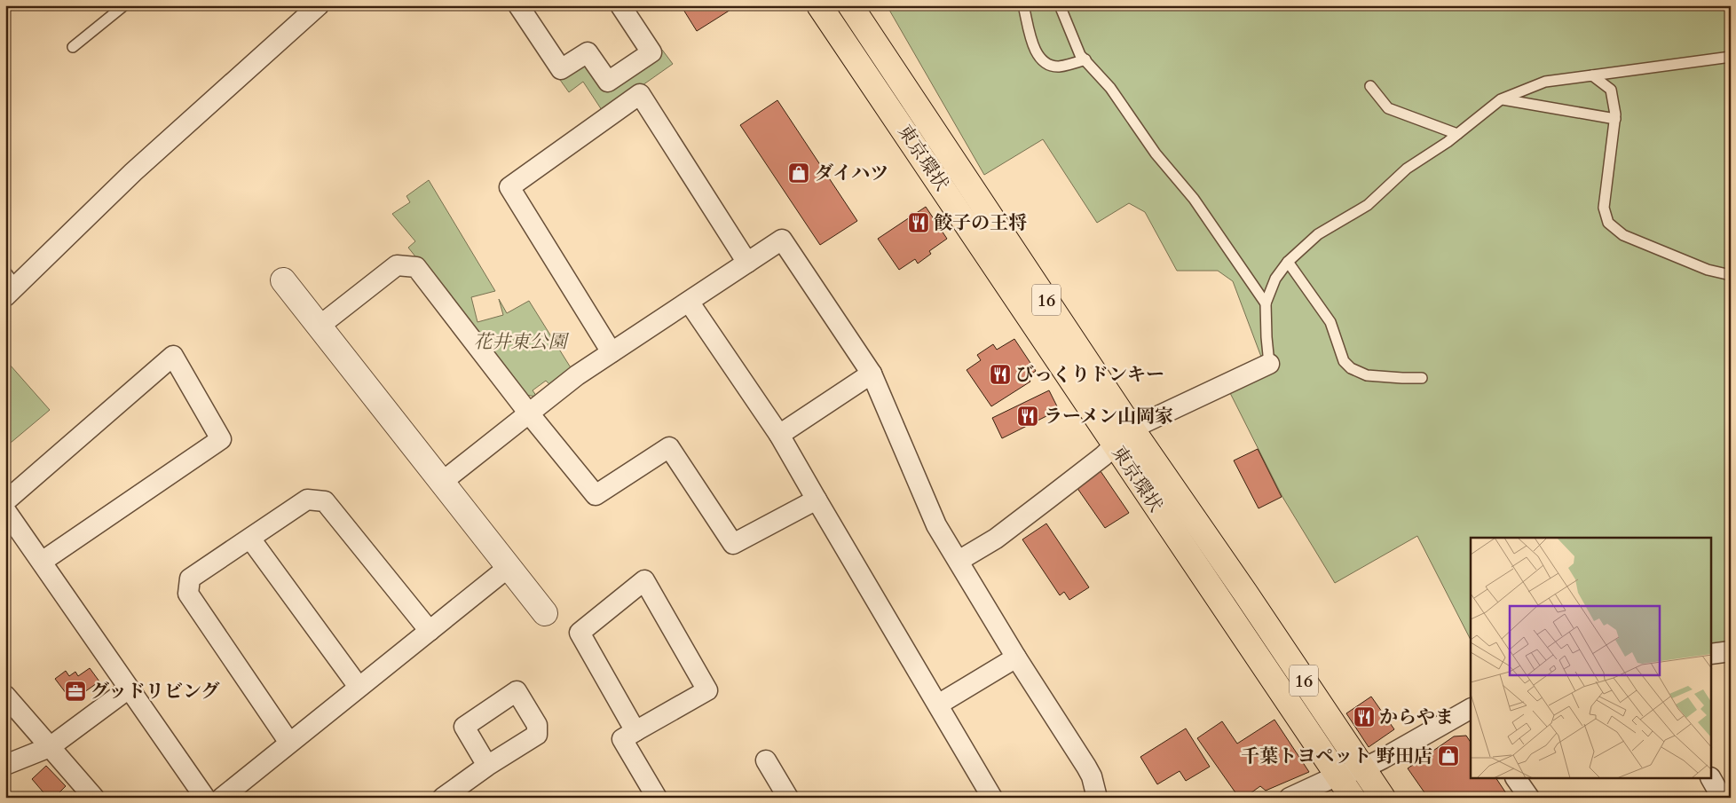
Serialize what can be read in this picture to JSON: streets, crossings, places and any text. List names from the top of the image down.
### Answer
{
  "streets": {
    "highway": ["東京環状", "16"]
  },
  "parks": ["花井東公園"],
  "places": {
    "shop": ["ダイハツ", "千葉トヨペット 野田店"],
    "restaurant": [
      "餃子の王将",
      "びっくりドンキー",
      "ラーメン山岡家",
      "からやま"
    ],
    "office": ["グッドリビング"]
  }
}
